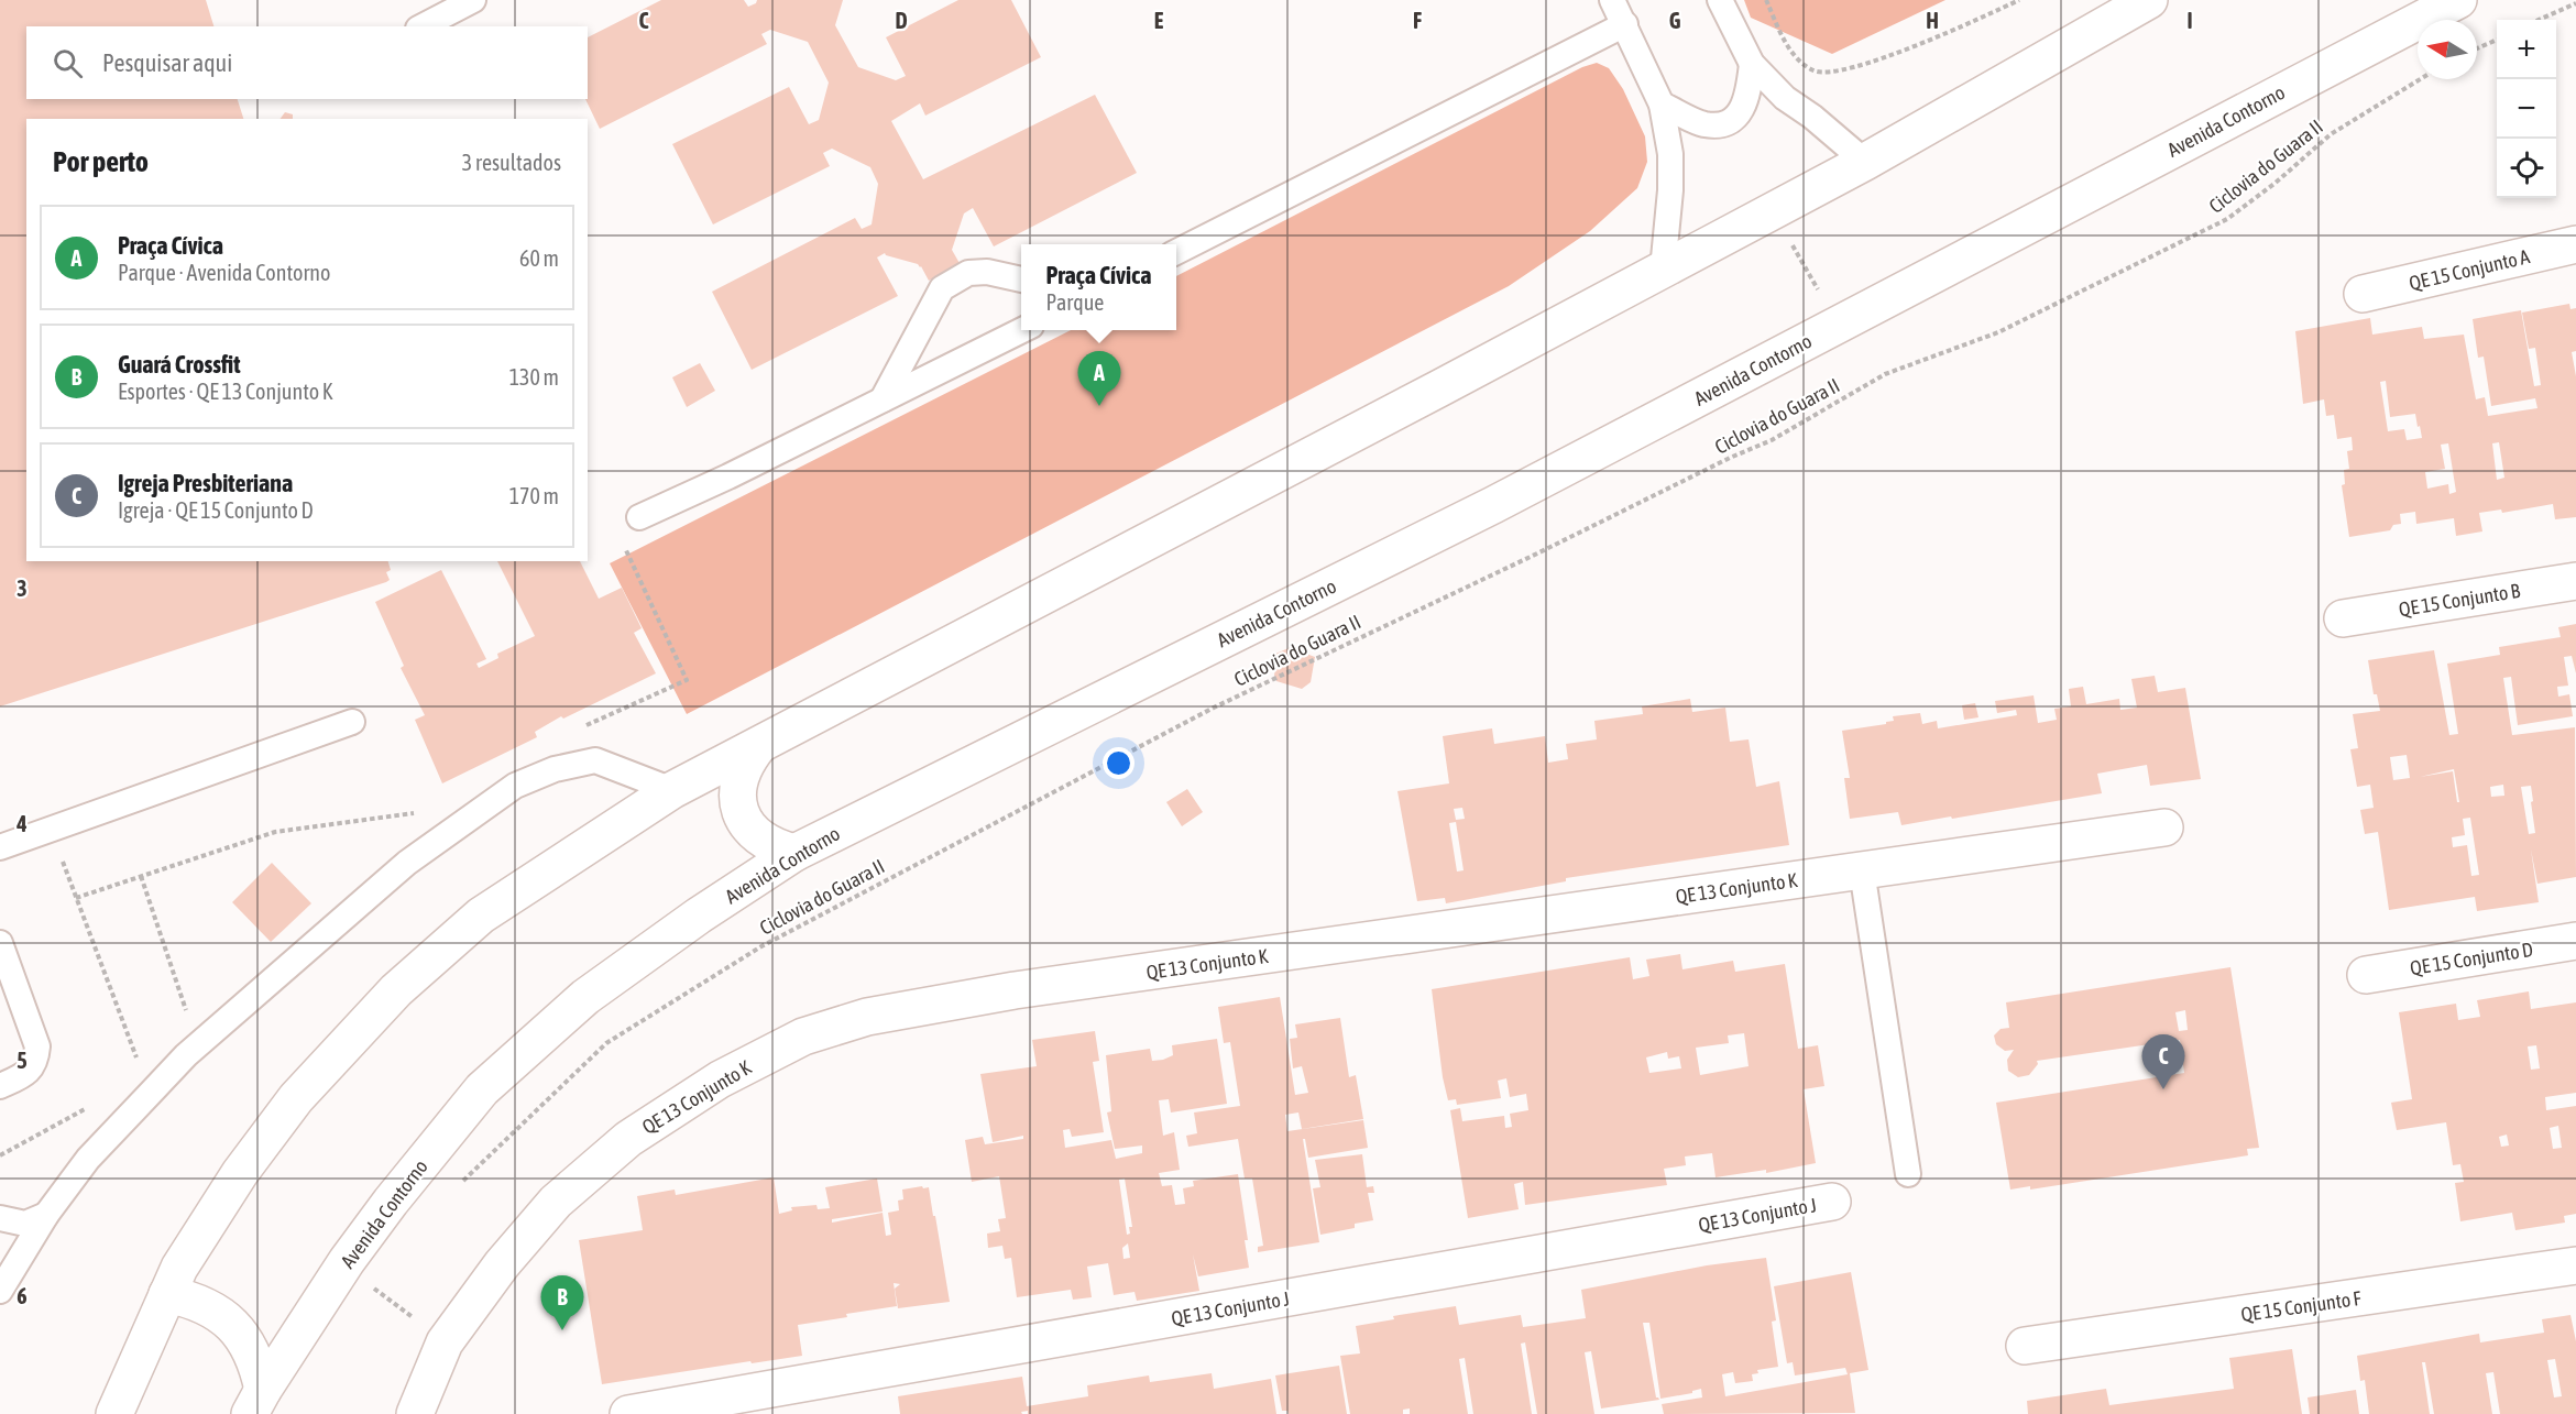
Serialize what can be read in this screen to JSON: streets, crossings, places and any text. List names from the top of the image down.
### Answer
{
  "streets": {
    "main road": [
      "Avenida Contorno",
      "QE 15 Conjunto A",
      "QE 15 Conjunto B",
      "QE 13 Conjunto K",
      "QE 15 Conjunto D",
      "QE 13 Conjunto J",
      "QE 15 Conjunto F"
    ],
    "path": ["Ciclovia do Guara II"]
  },
  "north": "left",
  "page": {
    "map_buttons": ["+", "−"],
    "search": "Pesquisar aqui",
    "heading": ["Por perto", "3 resultados"],
    "list": [
      {
        "mark": "A",
        "name": "Praça Cívica",
        "note": "Parque · Avenida Contorno",
        "value": "60 m"
      },
      {
        "mark": "B",
        "name": "Guará Crossfit",
        "note": "Esportes · QE 13 Conjunto K",
        "value": "130 m"
      },
      {
        "mark": "C",
        "name": "Igreja Presbiteriana",
        "note": "Igreja · QE 15 Conjunto D",
        "value": "170 m"
      }
    ],
    "popup": ["Praça Cívica", "Parque"],
    "pins": ["A", "C", "B"]
  },
  "grid": {
    "columns": [
      "C",
      "D",
      "E",
      "F",
      "G",
      "H",
      "I"
    ],
    "rows": [
      "3",
      "4",
      "5",
      "6"
    ]
  }
}
